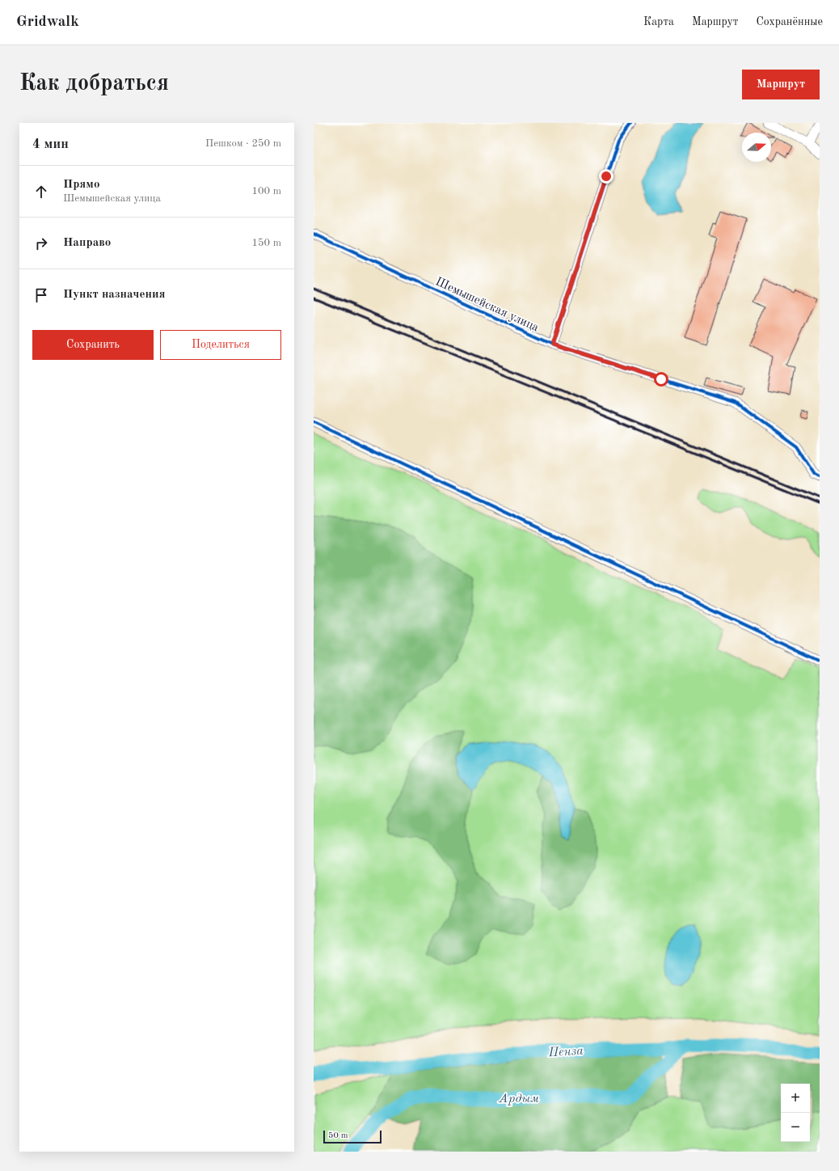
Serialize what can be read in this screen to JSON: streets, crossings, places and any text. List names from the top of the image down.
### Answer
{
  "streets": {
    "street": ["Шемышейская улица"]
  },
  "water": ["Пенза", "Ардым"],
  "scale_bar": "50 m",
  "north": "right",
  "page": {
    "header": "Gridwalk",
    "nav": ["Карта", "Маршрут", "Сохранённые"],
    "buttons": [
      "Маршрут",
      ["Сохранить", "Поделиться"]
    ],
    "title": "Как добраться",
    "heading": ["4 мин", "Пешком · 250 m"],
    "list": [
      ["Прямо", "Шемышейская улица", "100 m"],
      ["Направо", "150 m"],
      "Пункт назначения"
    ],
    "map_buttons": ["+", "−"],
    "scale": "50 m"
  }
}
